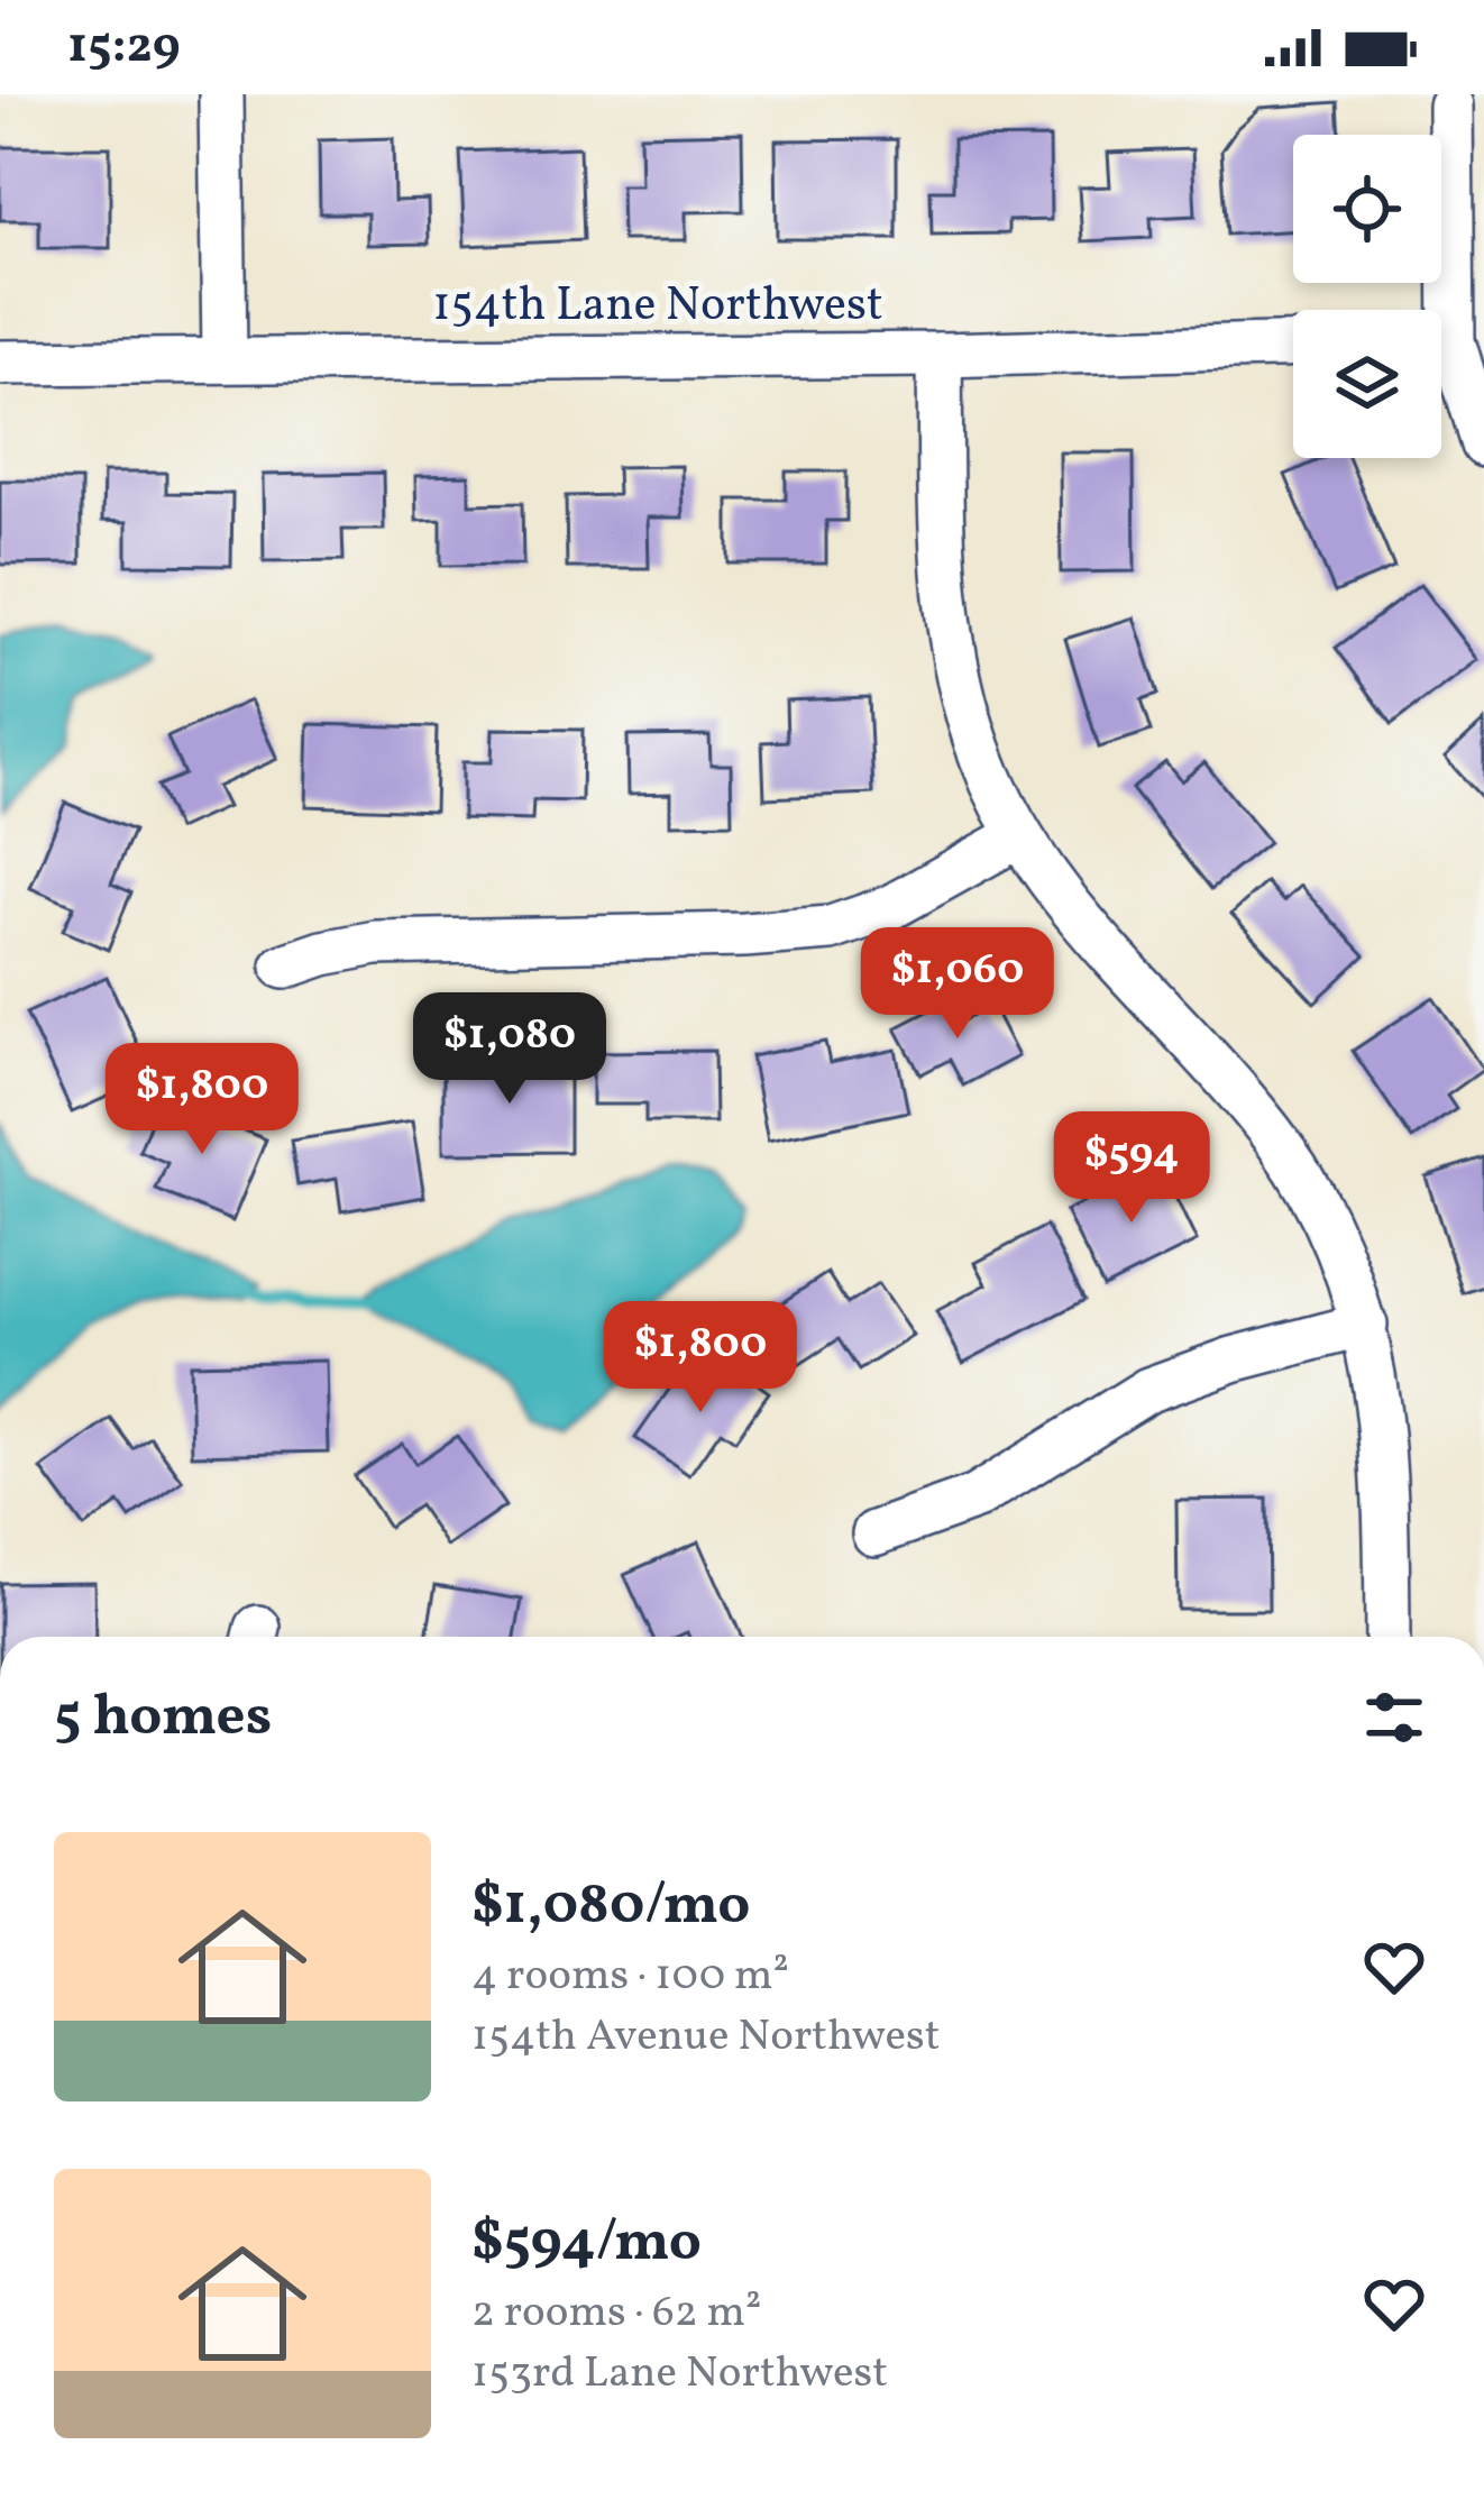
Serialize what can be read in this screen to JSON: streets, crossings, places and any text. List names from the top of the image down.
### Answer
{
  "streets": {
    "street": ["154th Lane Northwest"]
  },
  "page": {
    "status": "15:29",
    "price": [
      "$1,060",
      "$1,080",
      "$1,800",
      "$594",
      "$1,800"
    ],
    "heading": "5 homes",
    "list": [
      {
        "name": "$1,080/mo",
        "note": "4 rooms · 100 m² · 154th Avenue Northwest"
      },
      {
        "name": "$594/mo",
        "note": "2 rooms · 62 m² · 153rd Lane Northwest"
      }
    ]
  }
}
